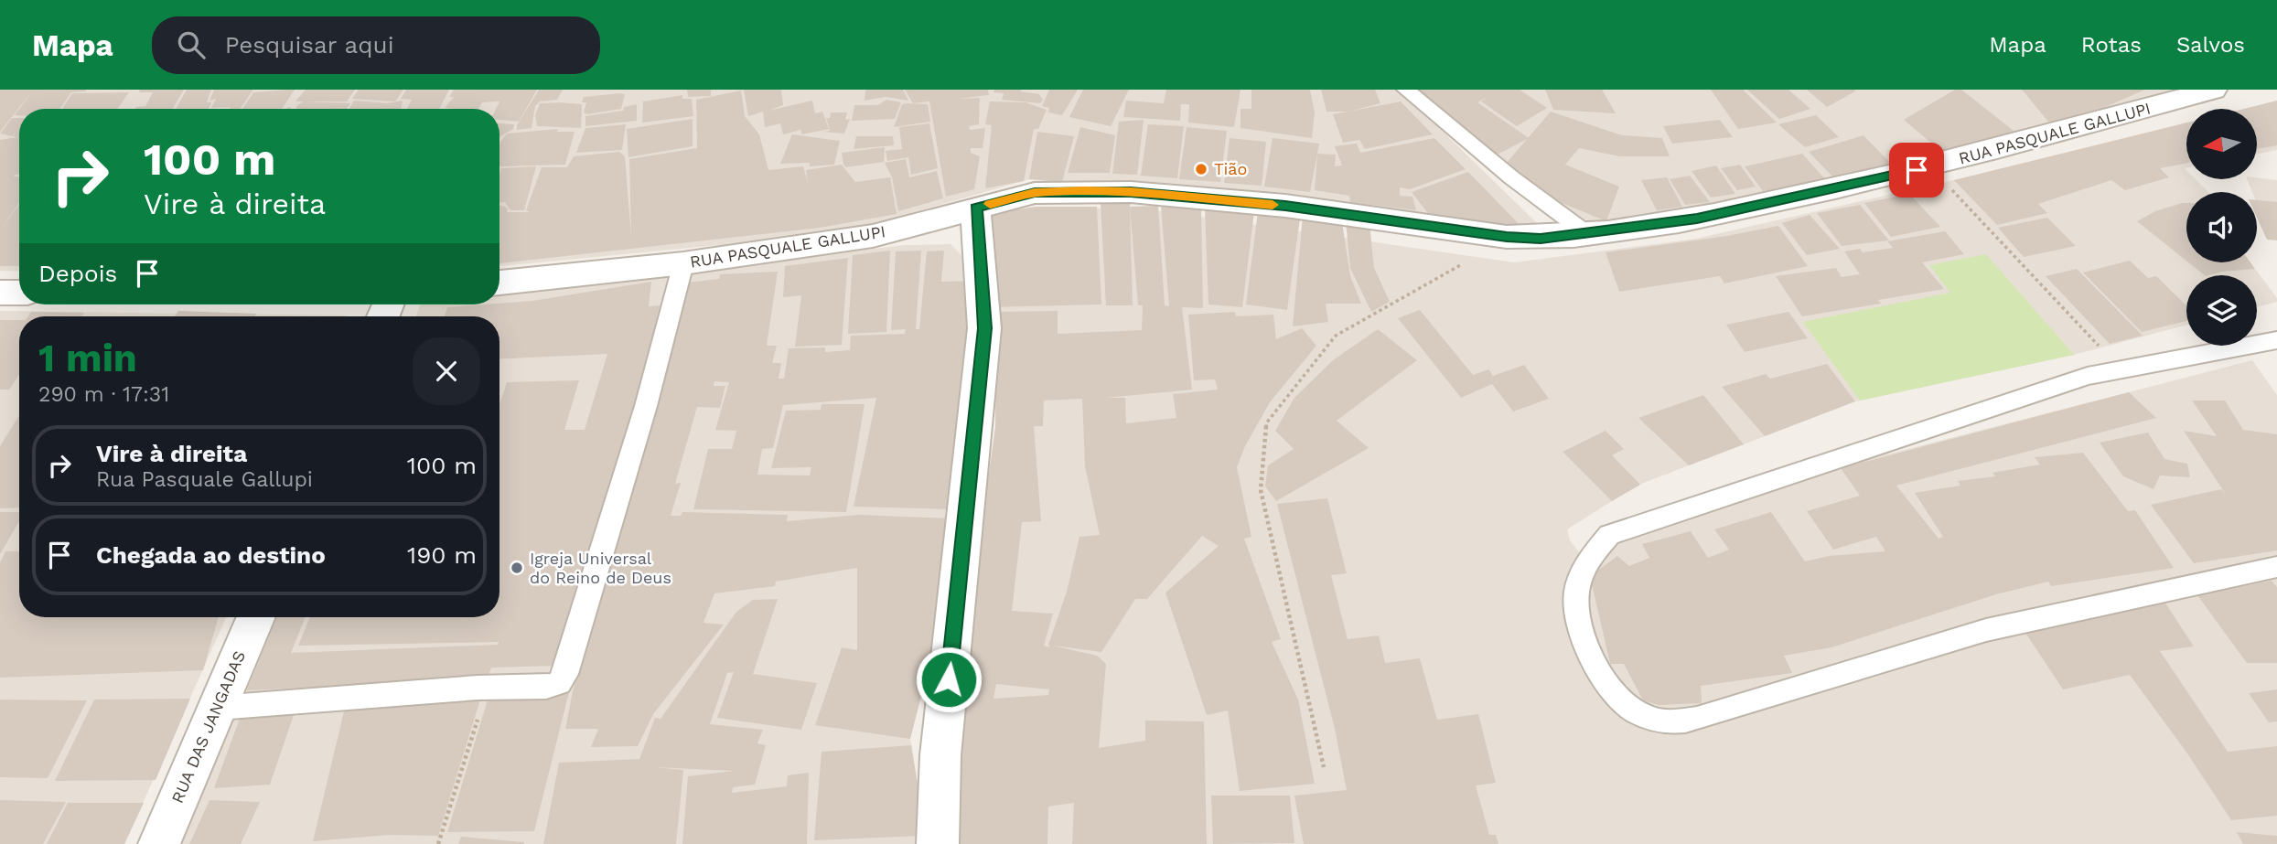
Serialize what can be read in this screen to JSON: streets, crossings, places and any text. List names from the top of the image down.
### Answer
{
  "streets": {
    "street": ["RUA PASQUALE GALLUPI", "RUA DAS JANGADAS"]
  },
  "places": ["Tião", "Igreja Universal do Reino de Deus"],
  "north": "left",
  "page": {
    "header": "Mapa",
    "search": "Pesquisar aqui",
    "nav": ["Mapa", "Rotas", "Salvos"],
    "turn": ["100 m", "Vire à direita"],
    "then": "Depois",
    "heading": ["1 min", "290 m · 17:31"],
    "list": [
      {
        "name": "Vire à direita",
        "note": "Rua Pasquale Gallupi",
        "value": "100 m"
      },
      {
        "name": "Chegada ao destino",
        "value": "190 m"
      }
    ]
  }
}
